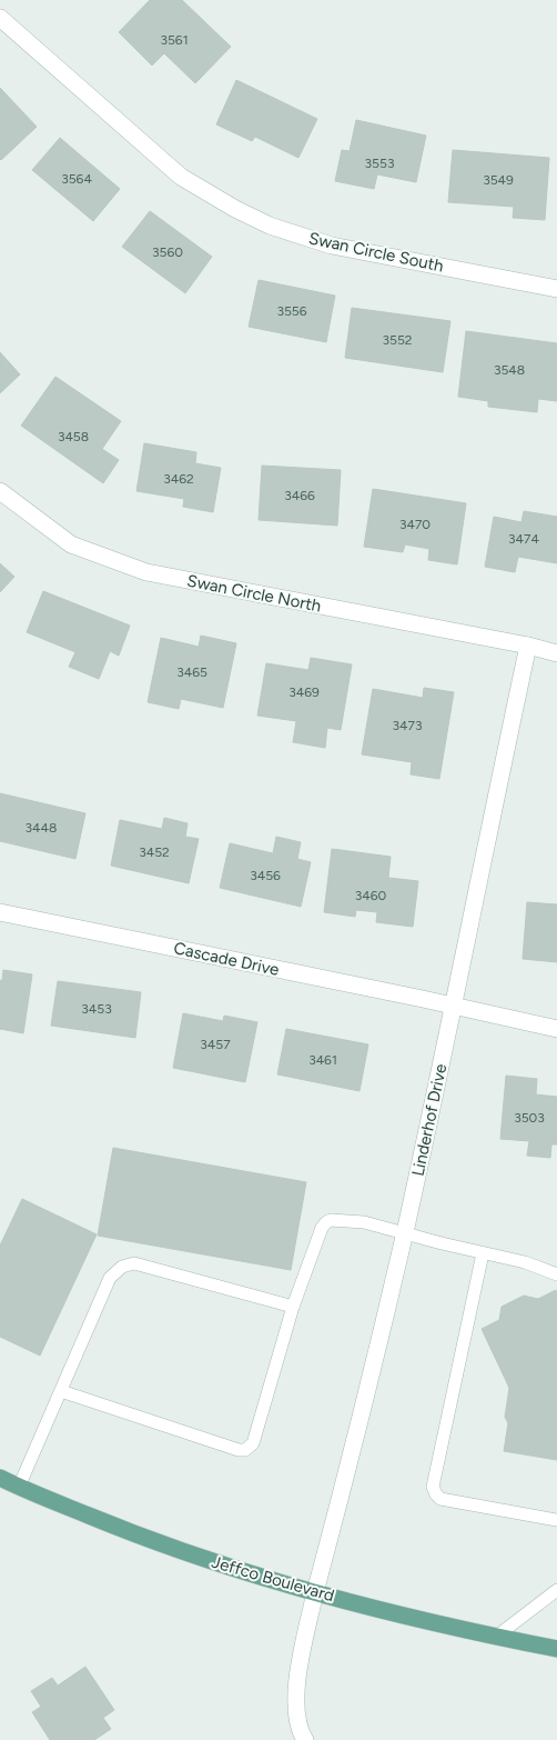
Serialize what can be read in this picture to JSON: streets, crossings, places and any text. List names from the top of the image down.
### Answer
{
  "streets": {
    "main road": ["Jeffco Boulevard"],
    "street": [
      "Swan Circle South",
      "Swan Circle North",
      "Cascade Drive",
      "Linderhof Drive"
    ]
  },
  "crossings": [
    ["Swan Circle North", "Linderhof Drive"],
    ["Cascade Drive", "Linderhof Drive"],
    ["Linderhof Drive", "Jeffco Boulevard"]
  ],
  "house_numbers": [
    "3561",
    "3553",
    "3564",
    "3549",
    "3560",
    "3556",
    "3552",
    "3548",
    "3458",
    "3462",
    "3466",
    "3470",
    "3474",
    "3465",
    "3469",
    "3473",
    "3448",
    "3452",
    "3456",
    "3460",
    "3453",
    "3457",
    "3461",
    "3503"
  ]
}
